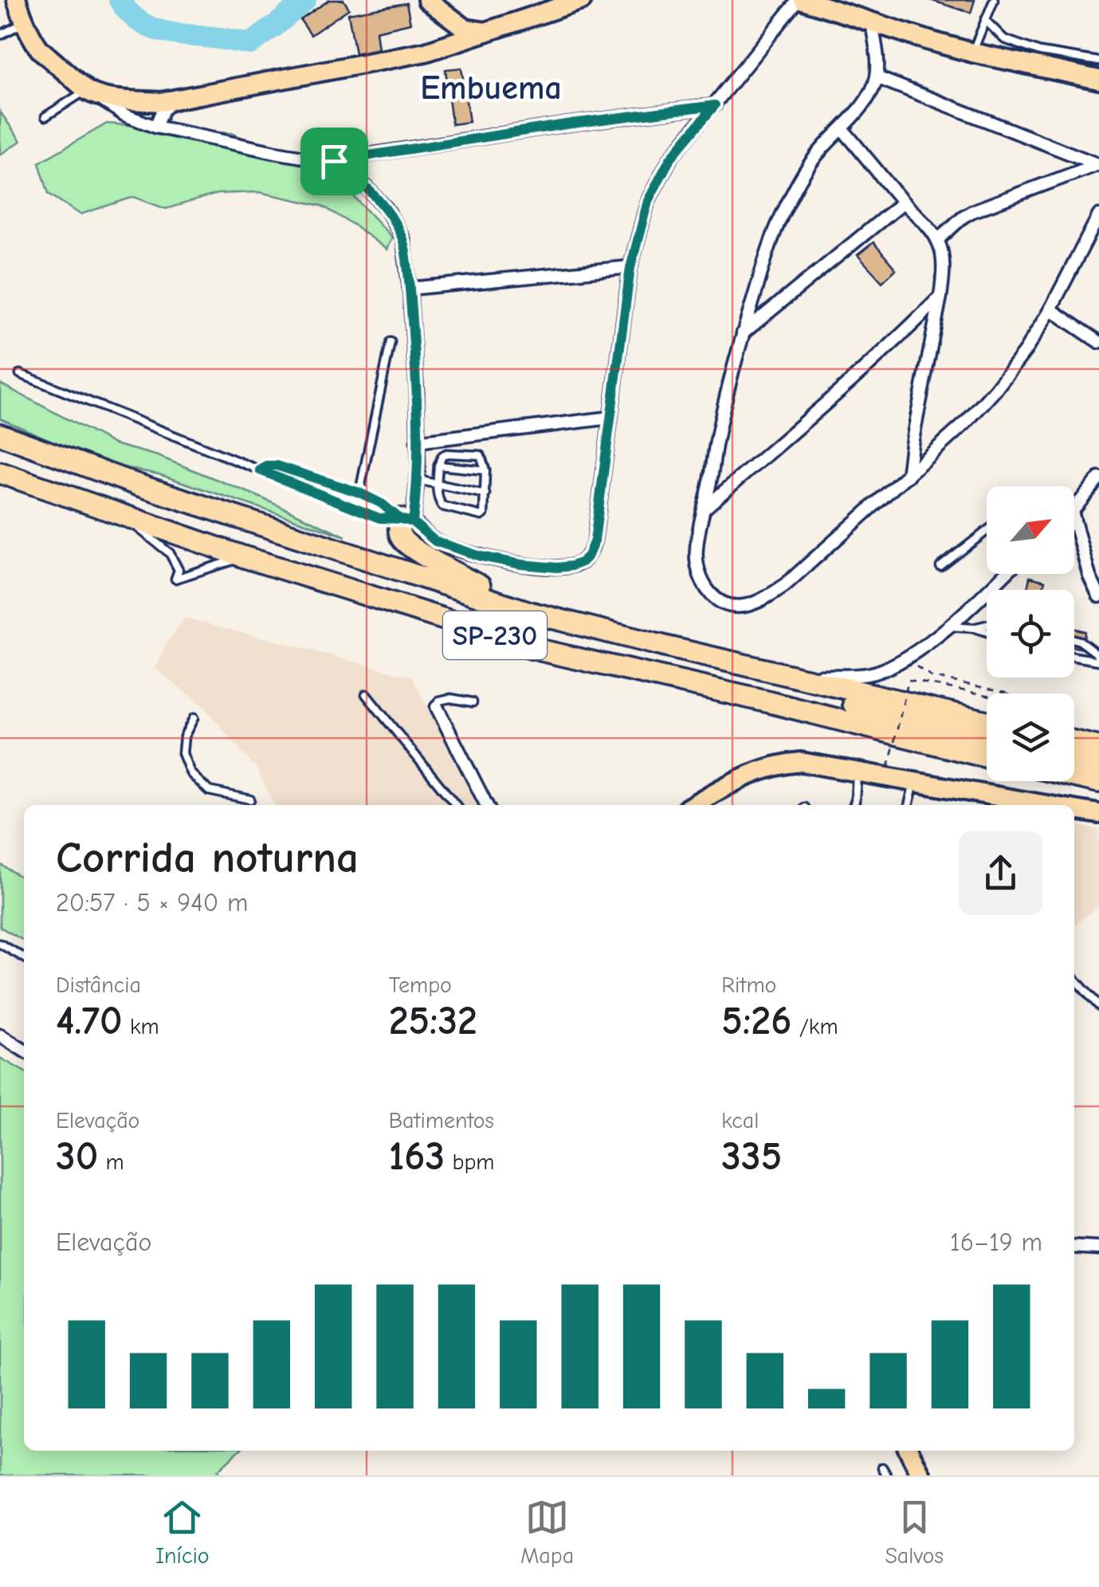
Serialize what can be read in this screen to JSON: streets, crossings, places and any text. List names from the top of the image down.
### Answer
{
  "streets": {
    "highway": ["SP-230"]
  },
  "districts": ["Embuema"],
  "north": "top right",
  "page": {
    "heading": ["Corrida noturna", "20:57 · 5 × 940 m"],
    "stats": [
      ["Distância", "4.70 km"],
      ["Tempo", "25:32"],
      ["Ritmo", "5:26 /km"],
      ["Elevação", "30 m"],
      ["Batimentos", "163 bpm"],
      ["kcal", "335"]
    ],
    "chart": ["Elevação", "16–19 m"],
    "tabs": ["Início", "Mapa", "Salvos"]
  }
}
